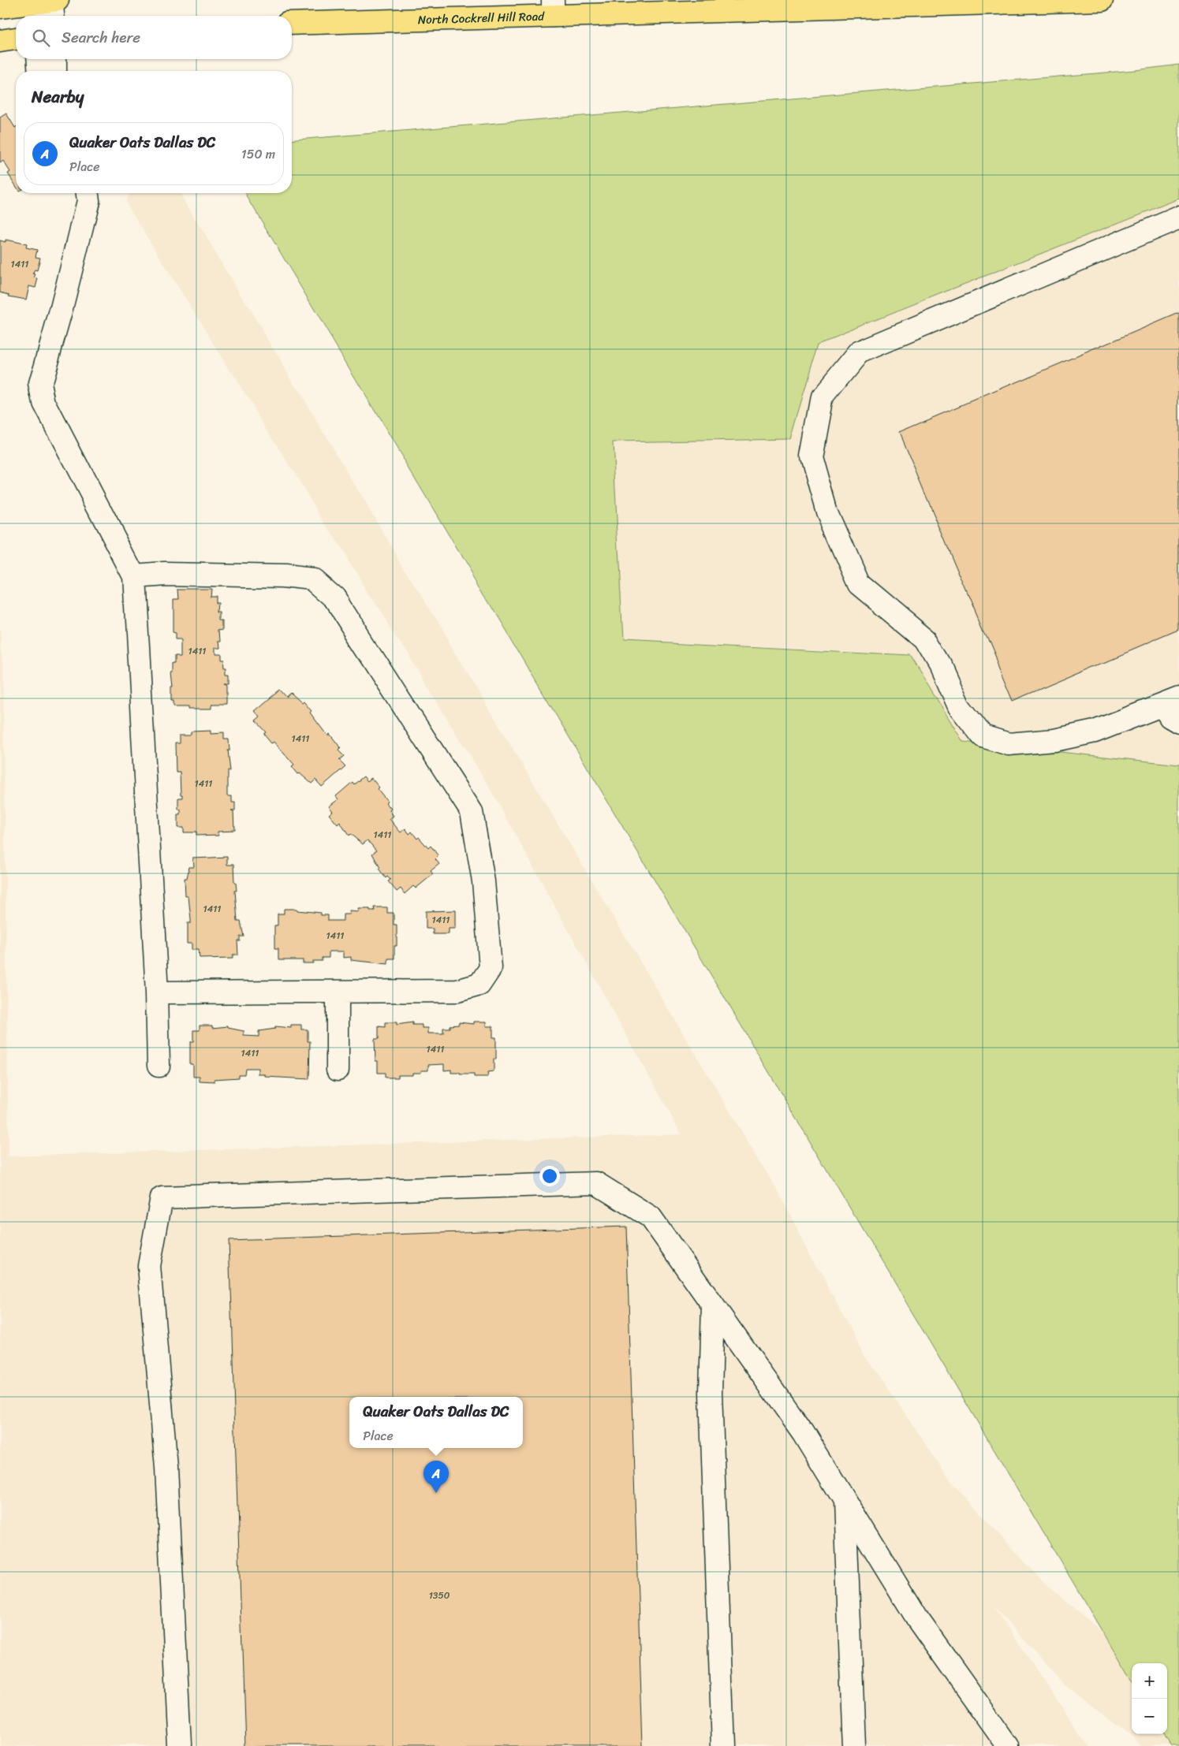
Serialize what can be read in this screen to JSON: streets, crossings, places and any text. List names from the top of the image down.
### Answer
{
  "streets": {
    "main road": ["North Cockrell Hill Road"]
  },
  "house_numbers": [
    "1411",
    "1411",
    "1411",
    "1411",
    "1411",
    "1411",
    "1411",
    "1411",
    "1411",
    "1411",
    "1350"
  ],
  "page": {
    "search": "Search here",
    "heading": "Nearby",
    "list": [
      {
        "mark": "A",
        "name": "Quaker Oats Dallas DC",
        "note": "Place",
        "value": "150 m"
      }
    ],
    "popup": ["Quaker Oats Dallas DC", "Place"],
    "pins": "A",
    "map_buttons": ["+", "−"]
  }
}
